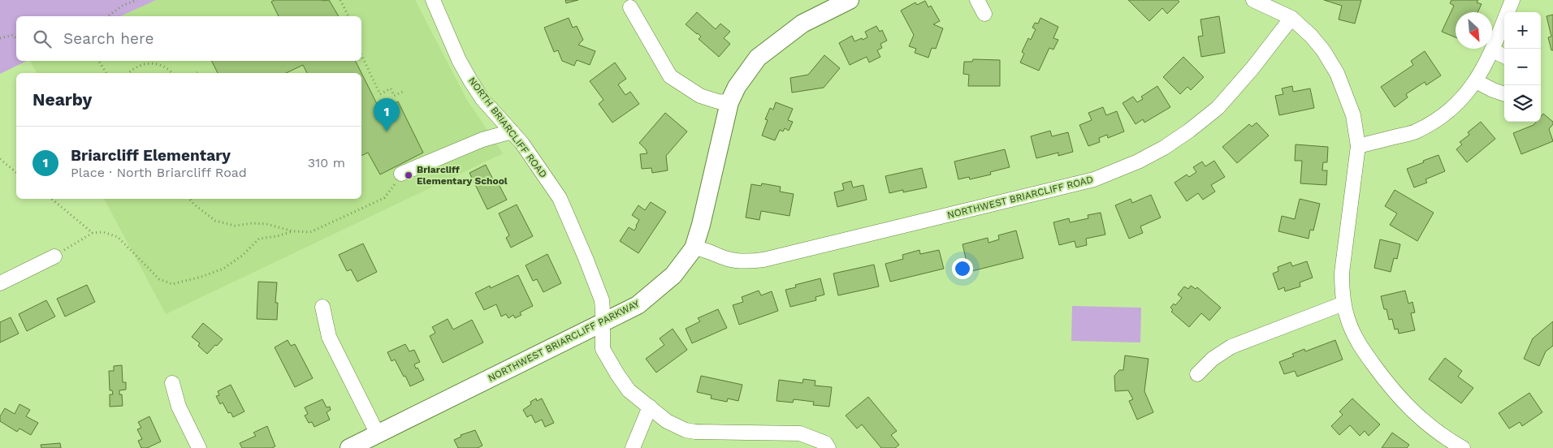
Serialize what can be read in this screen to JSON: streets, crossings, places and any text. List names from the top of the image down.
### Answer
{
  "streets": {
    "main road": ["NORTHWEST BRIARCLIFF PARKWAY"],
    "street": ["NORTH BRIARCLIFF ROAD", "NORTHWEST BRIARCLIFF ROAD"]
  },
  "crossings": [
    ["NORTH BRIARCLIFF ROAD", "NORTHWEST BRIARCLIFF PARKWAY"],
    ["NORTHWEST BRIARCLIFF ROAD", "NORTHWEST BRIARCLIFF PARKWAY"]
  ],
  "places": ["Briarcliff Elementary School"],
  "north": "bottom right",
  "page": {
    "map_buttons": ["+", "−"],
    "search": "Search here",
    "heading": "Nearby",
    "pins": "1",
    "list": [
      {
        "mark": "1",
        "name": "Briarcliff Elementary",
        "note": "Place · North Briarcliff Road",
        "value": "310 m"
      }
    ]
  }
}
